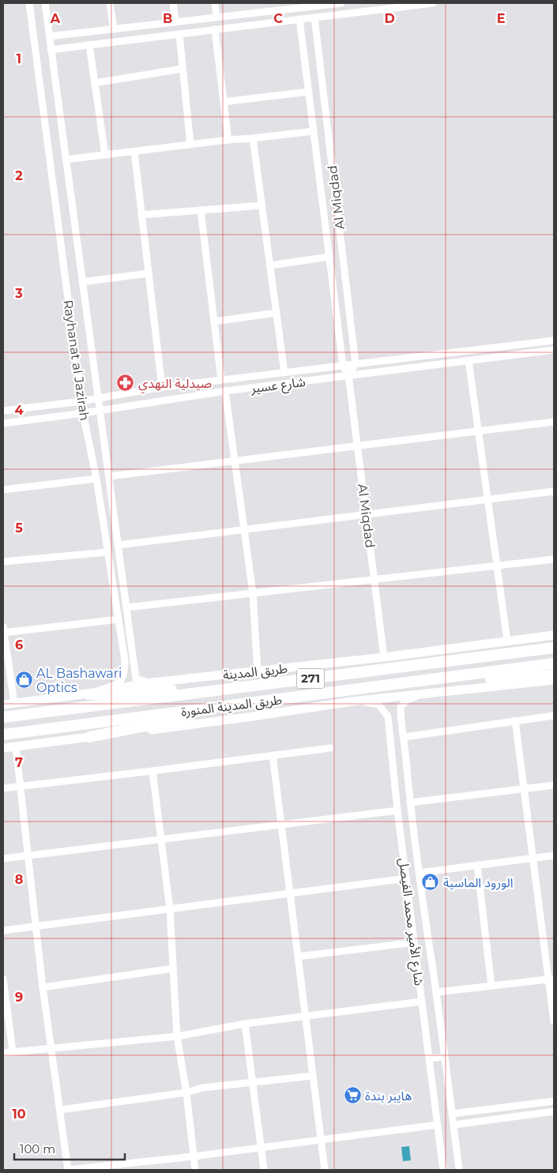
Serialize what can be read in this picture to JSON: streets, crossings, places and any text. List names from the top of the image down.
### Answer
{
  "streets": {
    "highway": ["271", "طريق المدينة المنورة"],
    "main road": ["طريق المدينة"],
    "street": [
      "Al Miqdad",
      "Rayhanat al Jazirah",
      "شارع عسير",
      "شارع الأمير محمد الفيصل"
    ]
  },
  "crossings": [
    ["Al Miqdad", "شارع عسير"],
    ["Al Miqdad", "طريق المدينة"],
    ["Rayhanat al Jazirah", "شارع عسير"],
    ["Rayhanat al Jazirah", "طريق المدينة"]
  ],
  "places": {
    "pharmacy": ["صيدلية النهدي"],
    "shop": ["AL Bashawari Optics", "الورود الماسية"],
    "supermarket": ["هايبر بندة"]
  },
  "scale_bar": "100 m",
  "grid": {
    "columns": [
      "A",
      "B",
      "C",
      "D",
      "E"
    ],
    "rows": [
      "1",
      "2",
      "3",
      "4",
      "5",
      "6",
      "7",
      "8",
      "9",
      "10"
    ]
  }
}
